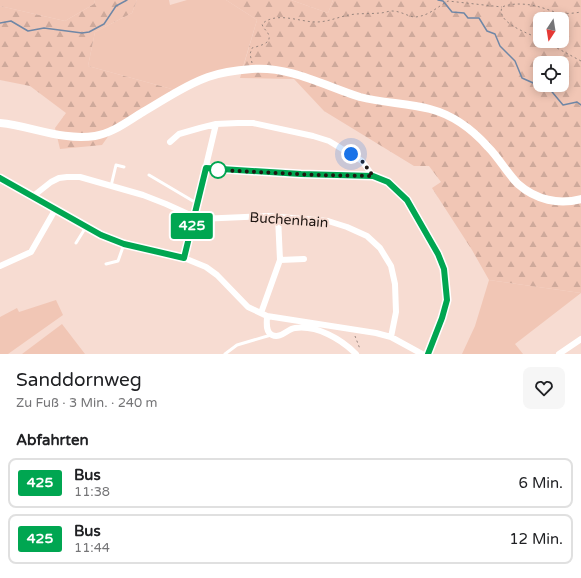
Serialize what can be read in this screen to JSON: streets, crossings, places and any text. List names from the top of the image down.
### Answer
{
  "streets": {
    "street": ["Buchenhain"]
  },
  "lines": ["bus line 425"],
  "north": "bottom",
  "page": {
    "on_map": "425",
    "heading": [
      ["Sanddornweg", "Zu Fuß · 3 Min. · 240 m"],
      "Abfahrten"
    ],
    "list": [
      {
        "mark": "425",
        "name": "Bus",
        "note": "11:38",
        "value": "6 Min."
      },
      {
        "mark": "425",
        "name": "Bus",
        "note": "11:44",
        "value": "12 Min."
      }
    ]
  }
}
